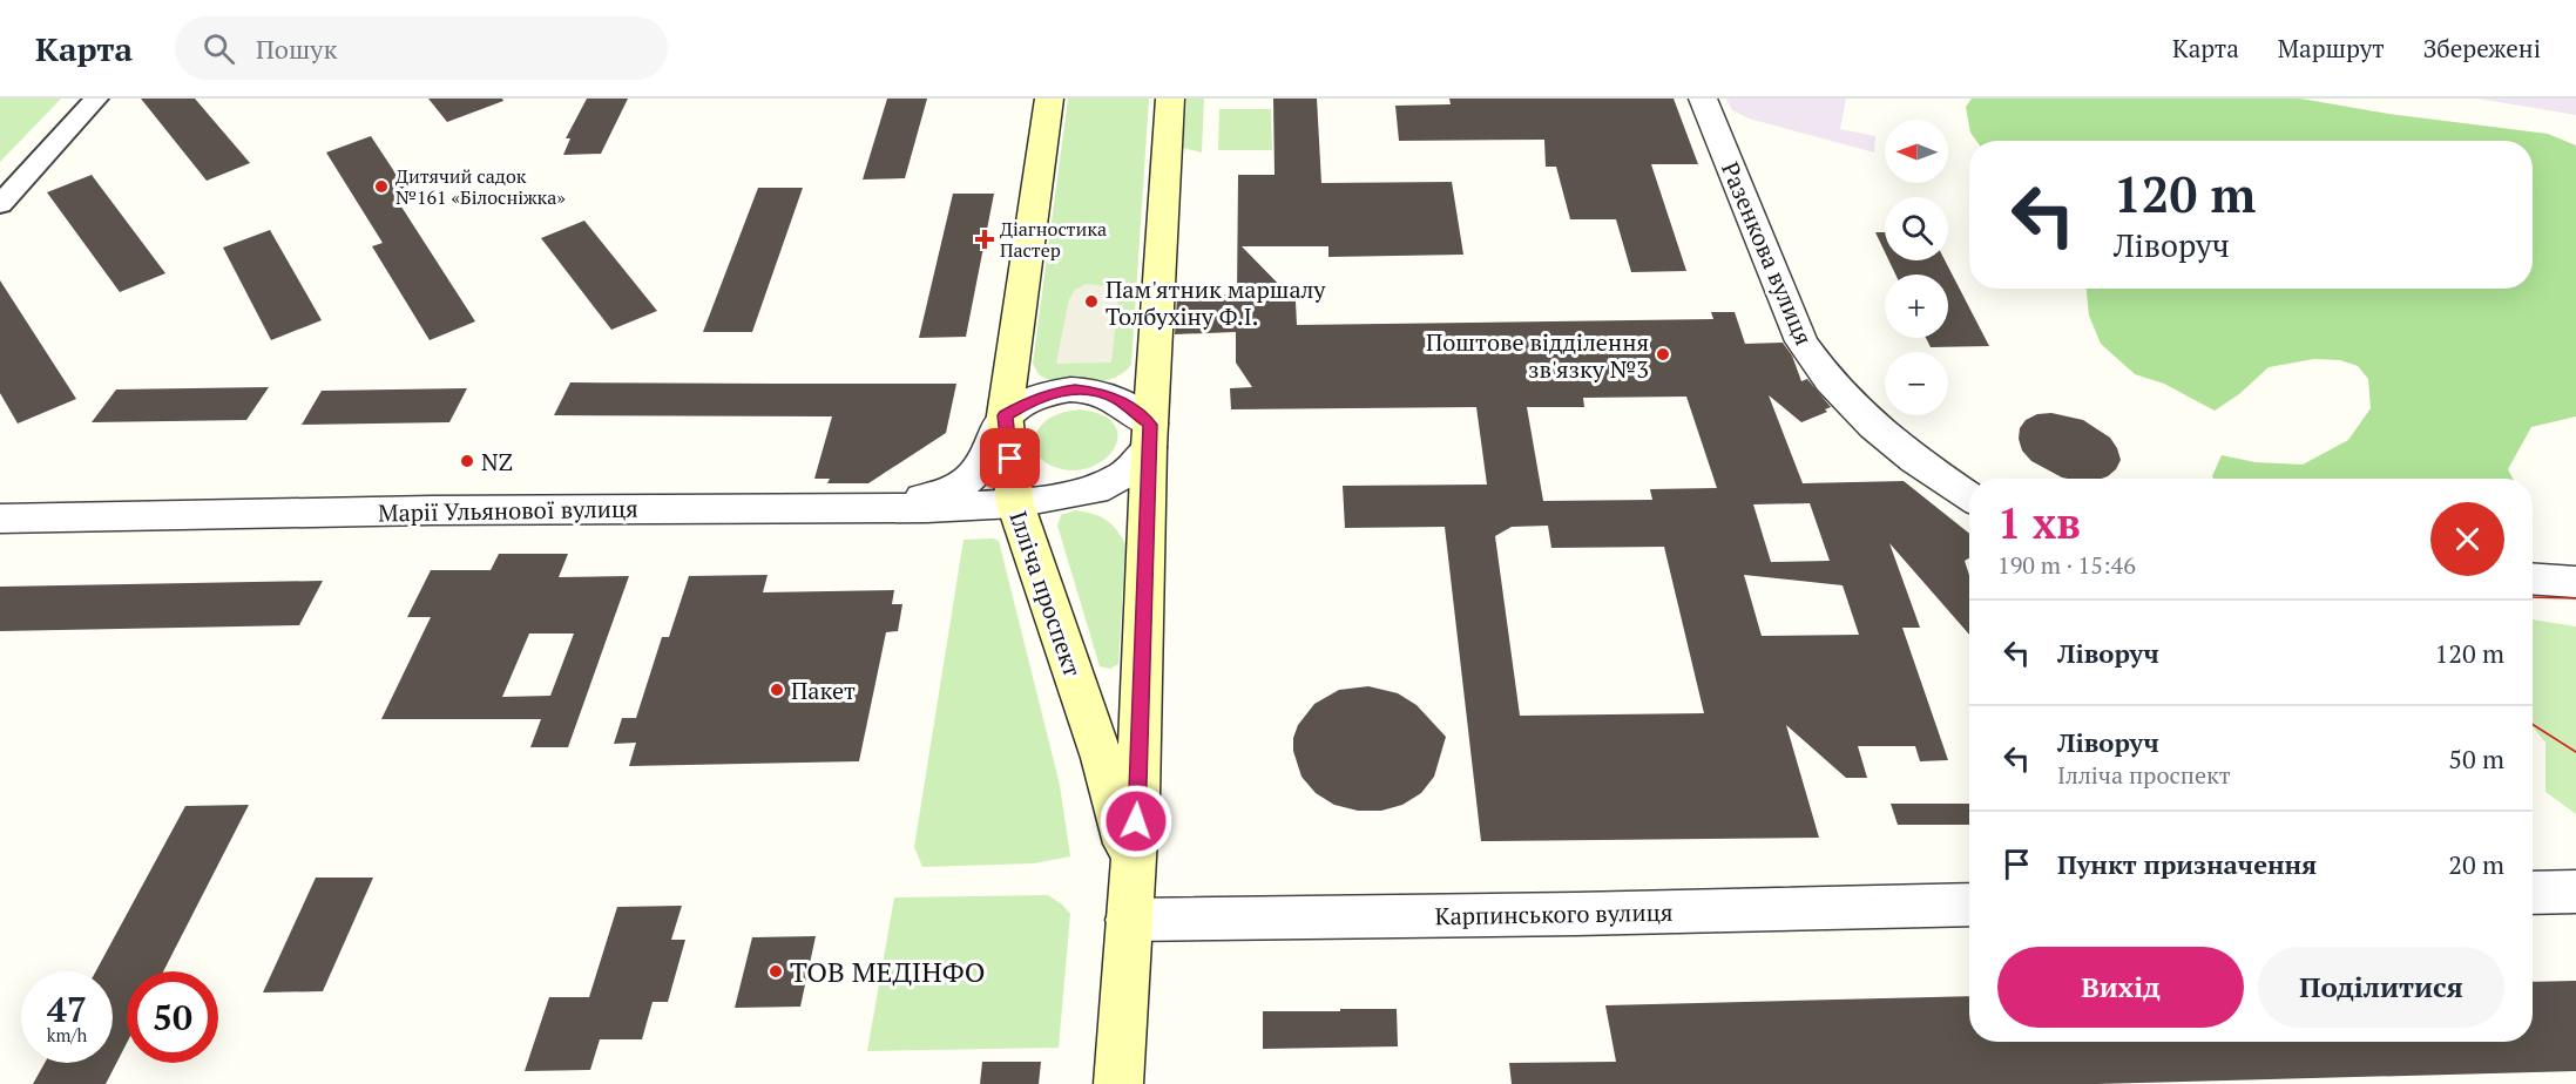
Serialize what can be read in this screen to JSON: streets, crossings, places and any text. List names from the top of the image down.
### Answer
{
  "streets": {
    "main road": ["Ілліча проспект"],
    "street": ["Разенкова вулиця", "Марії Ульянової вулиця", "Карпинського вулиця"]
  },
  "crossings": [
    ["Марії Ульянової вулиця", "Ілліча проспект"],
    ["Ілліча проспект", "Карпинського вулиця"]
  ],
  "places": {
    "other": [
      "Дитячий садок №161 «Білосніжка»",
      "Пам'ятник маршалу Толбухіну Ф.І.",
      "Поштове відділення зв'язку №3",
      "NZ",
      "Пакет",
      "ТОВ МЕДІНФО"
    ],
    "health": ["Діагностика Пастер"]
  },
  "north": "left",
  "page": {
    "header": "Карта",
    "search": "Пошук",
    "nav": ["Карта", "Маршрут", "Збережені"],
    "map_buttons": ["+", "−"],
    "turn": ["120 m", "Ліворуч"],
    "heading": ["1 хв", "190 m · 15:46"],
    "list": [
      {
        "name": "Ліворуч",
        "value": "120 m"
      },
      {
        "name": "Ліворуч",
        "note": "Ілліча проспект",
        "value": "50 m"
      },
      {
        "name": "Пункт призначення",
        "value": "20 m"
      }
    ],
    "buttons": ["Вихід", "Поділитися"],
    "speed": "47 km/h",
    "limit": "50"
  }
}
